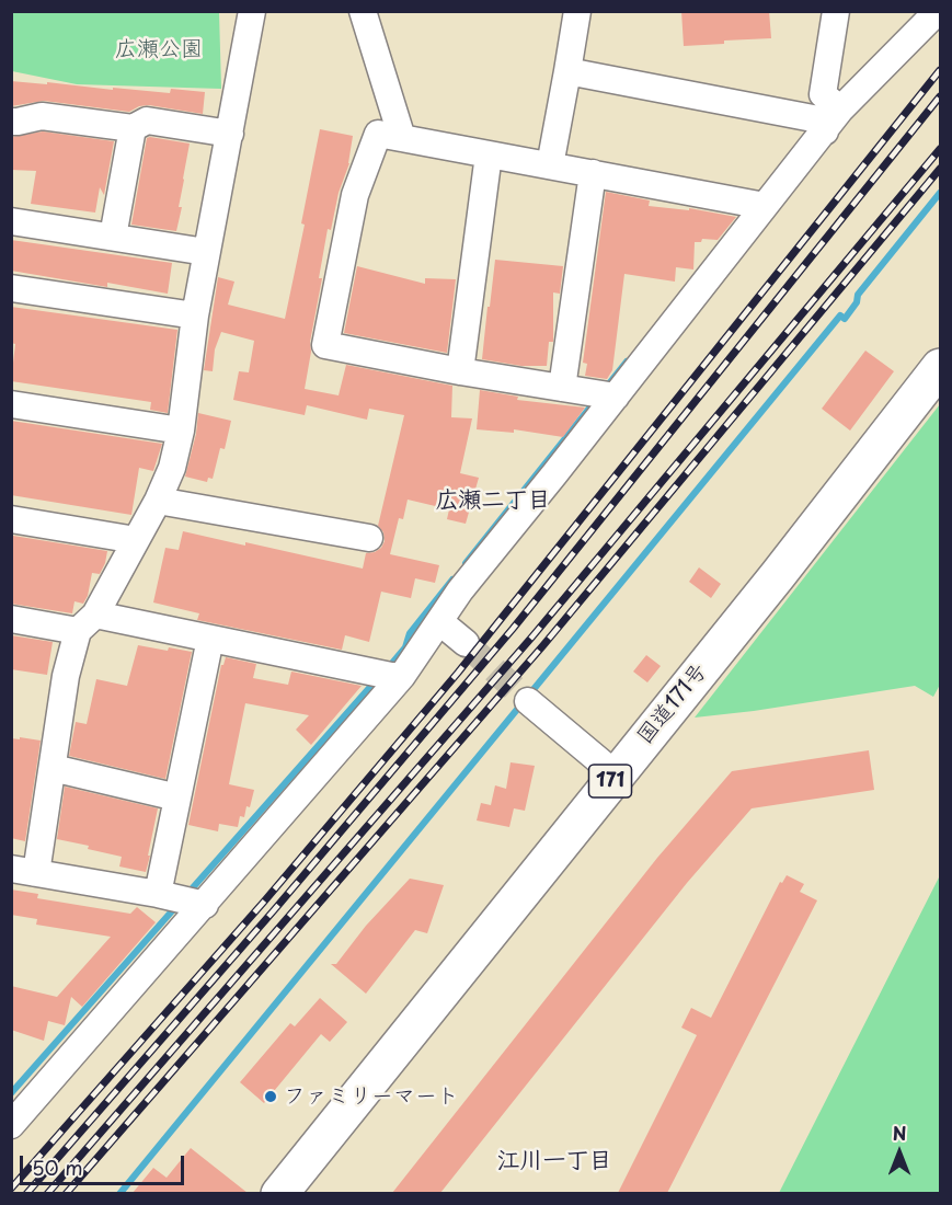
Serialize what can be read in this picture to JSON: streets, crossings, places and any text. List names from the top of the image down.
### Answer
{
  "streets": {
    "highway": ["国道171号", "171"]
  },
  "districts": ["広瀬二丁目", "江川一丁目"],
  "parks": ["広瀬公園"],
  "places": ["ファミリーマート"],
  "scale_bar": "50 m",
  "north": "top"
}
